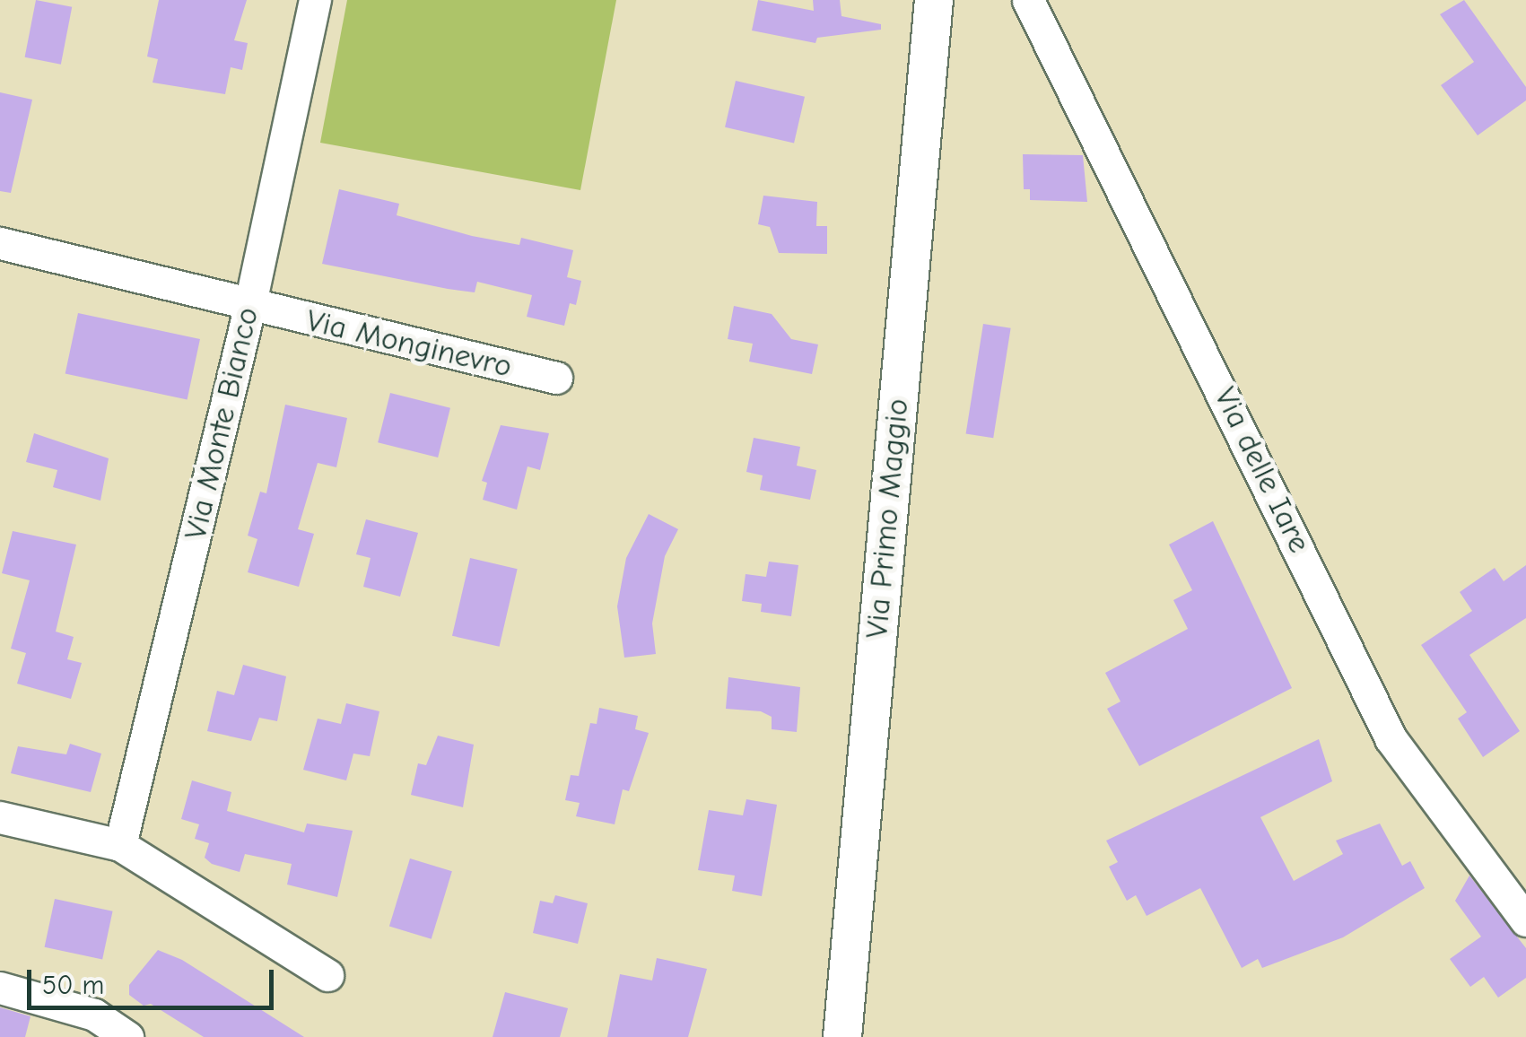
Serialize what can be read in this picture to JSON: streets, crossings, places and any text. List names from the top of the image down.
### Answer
{
  "streets": {
    "street": [
      "Via Monginevro",
      "Via Monte Bianco",
      "Via delle Iare",
      "Via Primo Maggio"
    ]
  },
  "crossings": [
    ["Via Monginevro", "Via Monte Bianco"]
  ],
  "scale_bar": "50 m"
}
